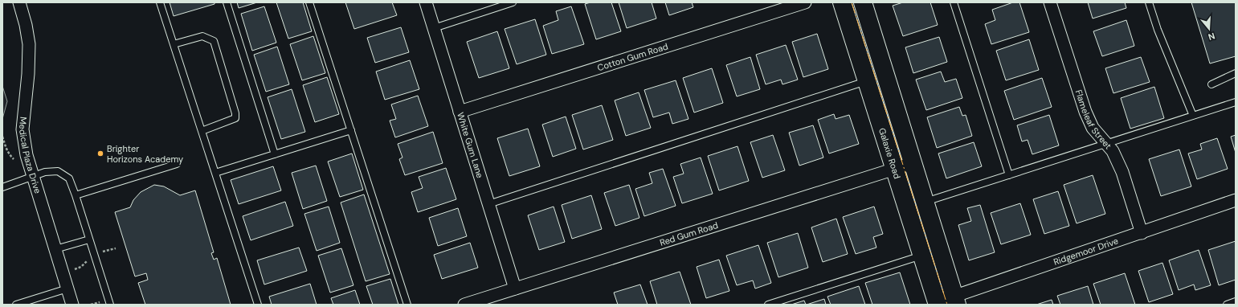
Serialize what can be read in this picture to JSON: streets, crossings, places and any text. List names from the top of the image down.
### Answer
{
  "streets": {
    "street": [
      "Cotton Gum Road",
      "Flameleaf Street",
      "White Gum Lane",
      "Galaxie Road",
      "Medical Plaza Drive",
      "Red Gum Road",
      "Ridgemoor Drive"
    ]
  },
  "crossings": [
    ["Cotton Gum Road", "White Gum Lane"],
    ["Flameleaf Street", "Ridgemoor Drive"],
    ["White Gum Lane", "Red Gum Road"],
    ["Galaxie Road", "Red Gum Road"],
    ["Galaxie Road", "Ridgemoor Drive"]
  ],
  "places": ["Brighter Horizons Academy"],
  "north": "bottom"
}
